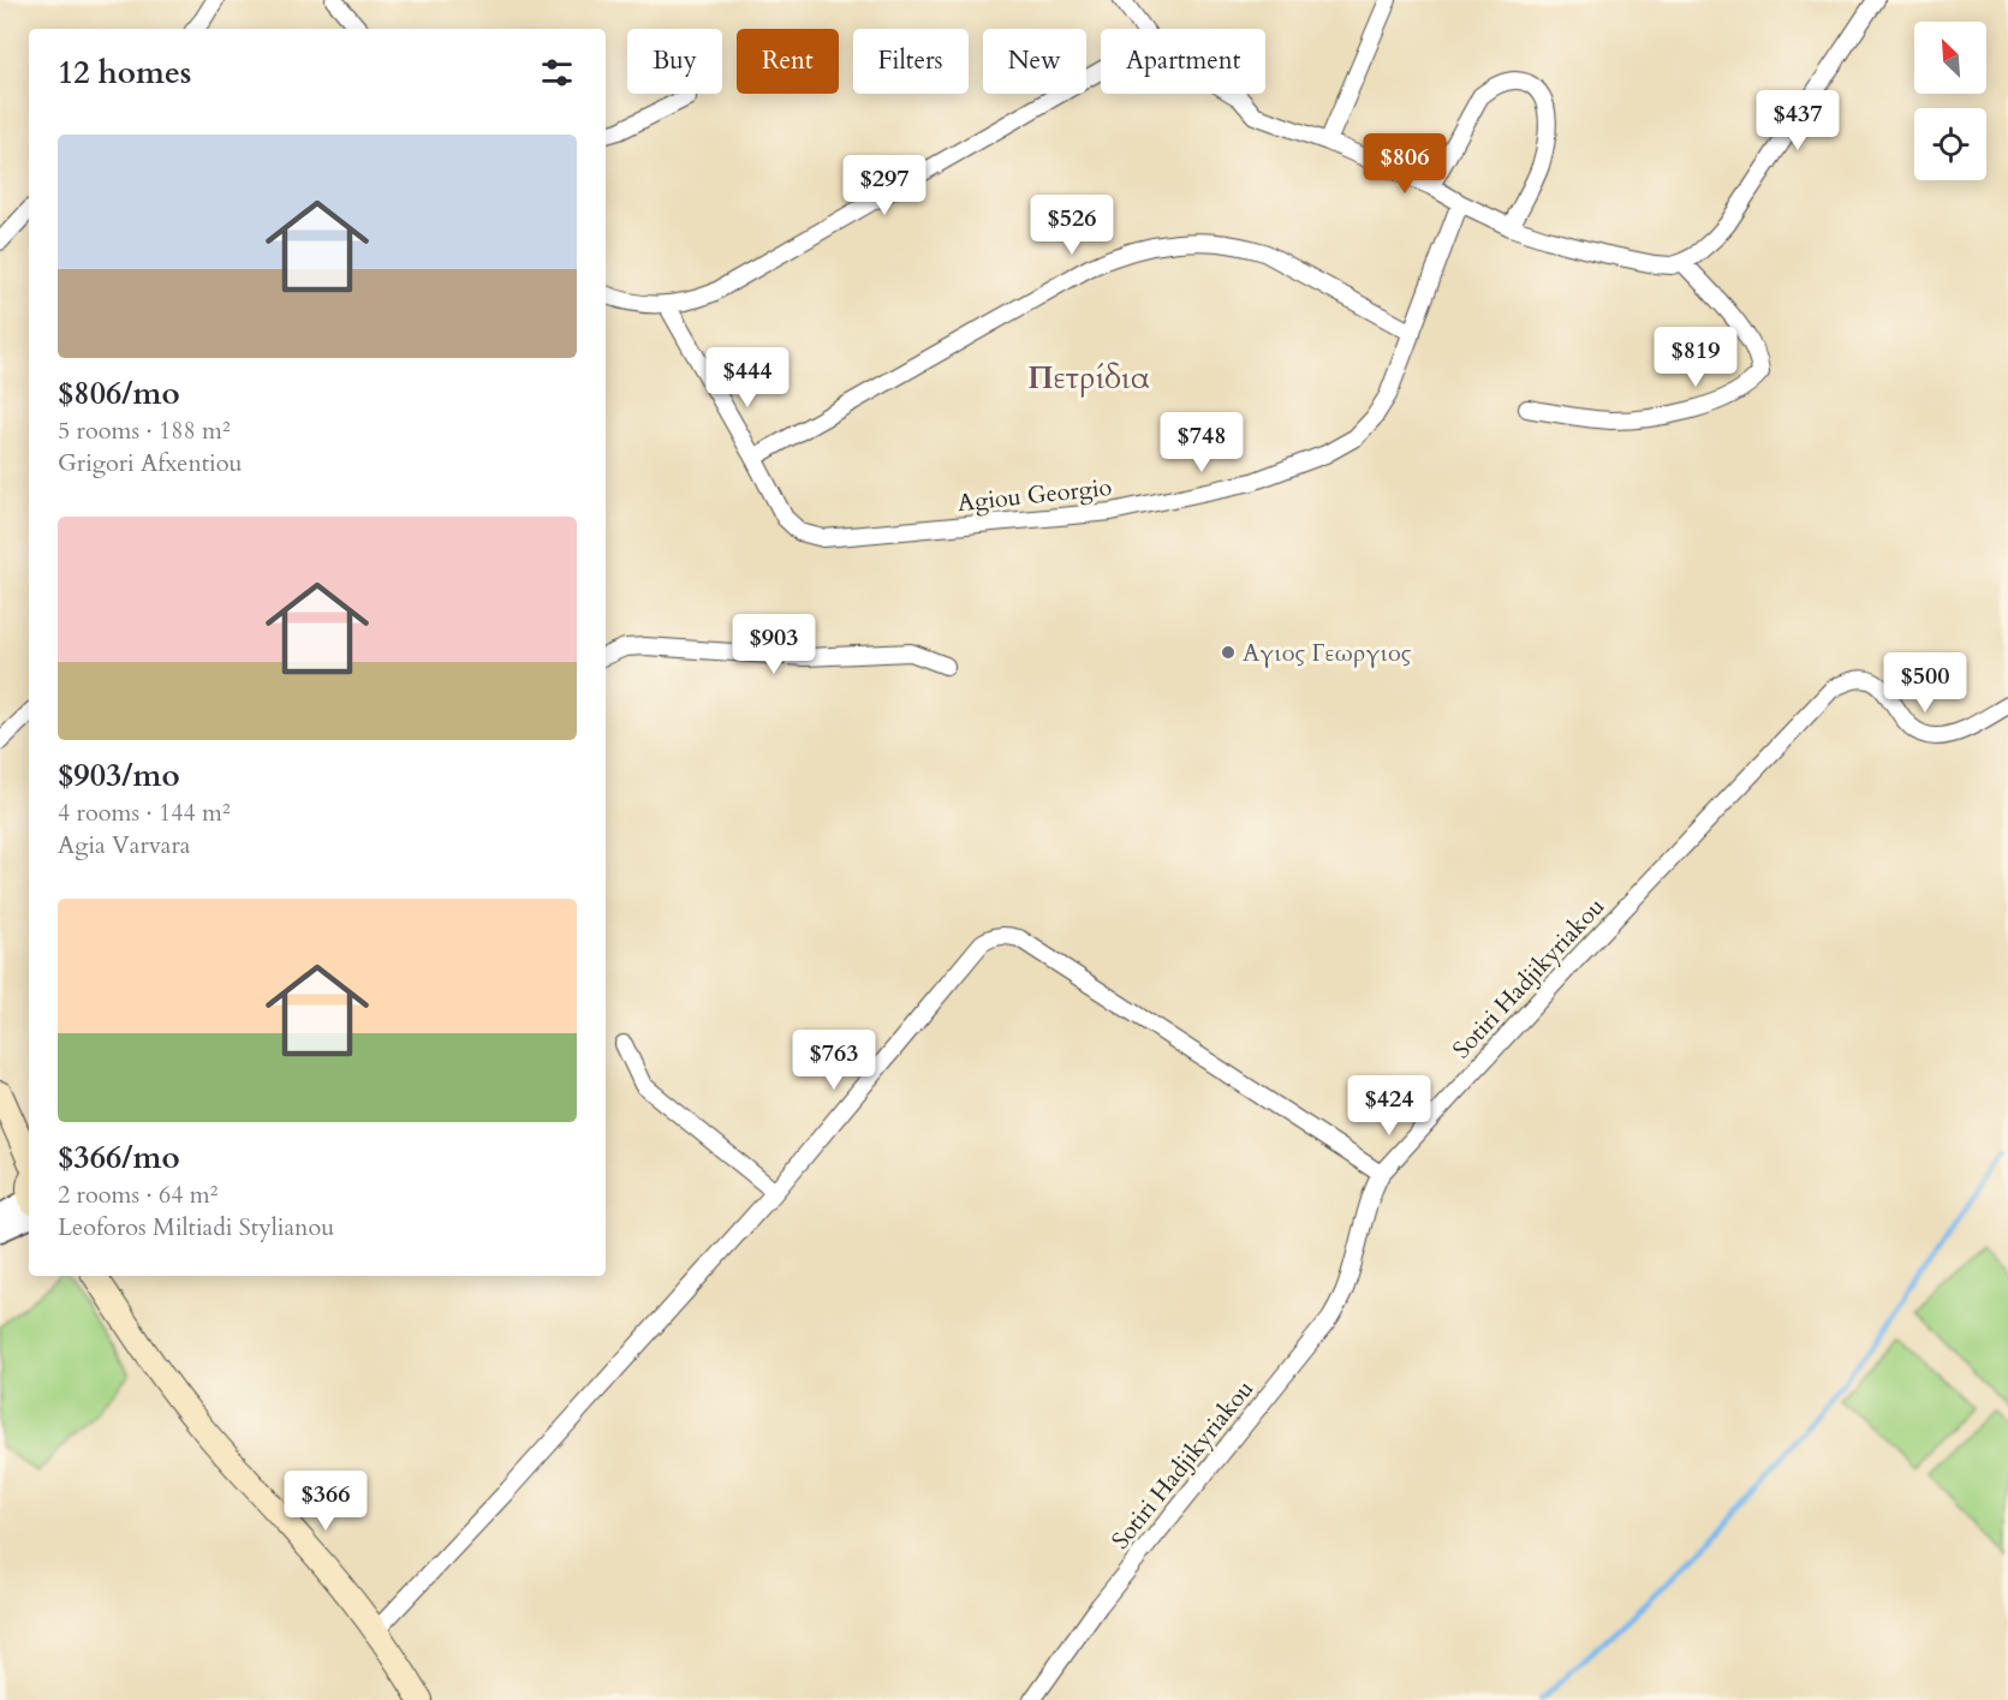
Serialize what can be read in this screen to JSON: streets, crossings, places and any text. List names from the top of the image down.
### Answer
{
  "streets": {
    "street": ["Agiou Georgio", "Sotiri Hadjikyriakou"]
  },
  "districts": ["Πετρίδια"],
  "places": ["Αγιος Γεωργιος"],
  "north": "top left",
  "page": {
    "chip": [
      "Buy",
      "Rent",
      "Filters",
      "New",
      "Apartment"
    ],
    "heading": "12 homes",
    "price": [
      "$437",
      "$806",
      "$297",
      "$526",
      "$819",
      "$444",
      "$748",
      "$903",
      "$500",
      "$763",
      "$424",
      "$366"
    ],
    "list": [
      {
        "name": "$806/mo",
        "note": "5 rooms · 188 m² · Grigori Afxentiou"
      },
      {
        "name": "$903/mo",
        "note": "4 rooms · 144 m² · Agia Varvara"
      },
      {
        "name": "$366/mo",
        "note": "2 rooms · 64 m² · Leoforos Miltiadi Stylianou"
      }
    ]
  }
}
